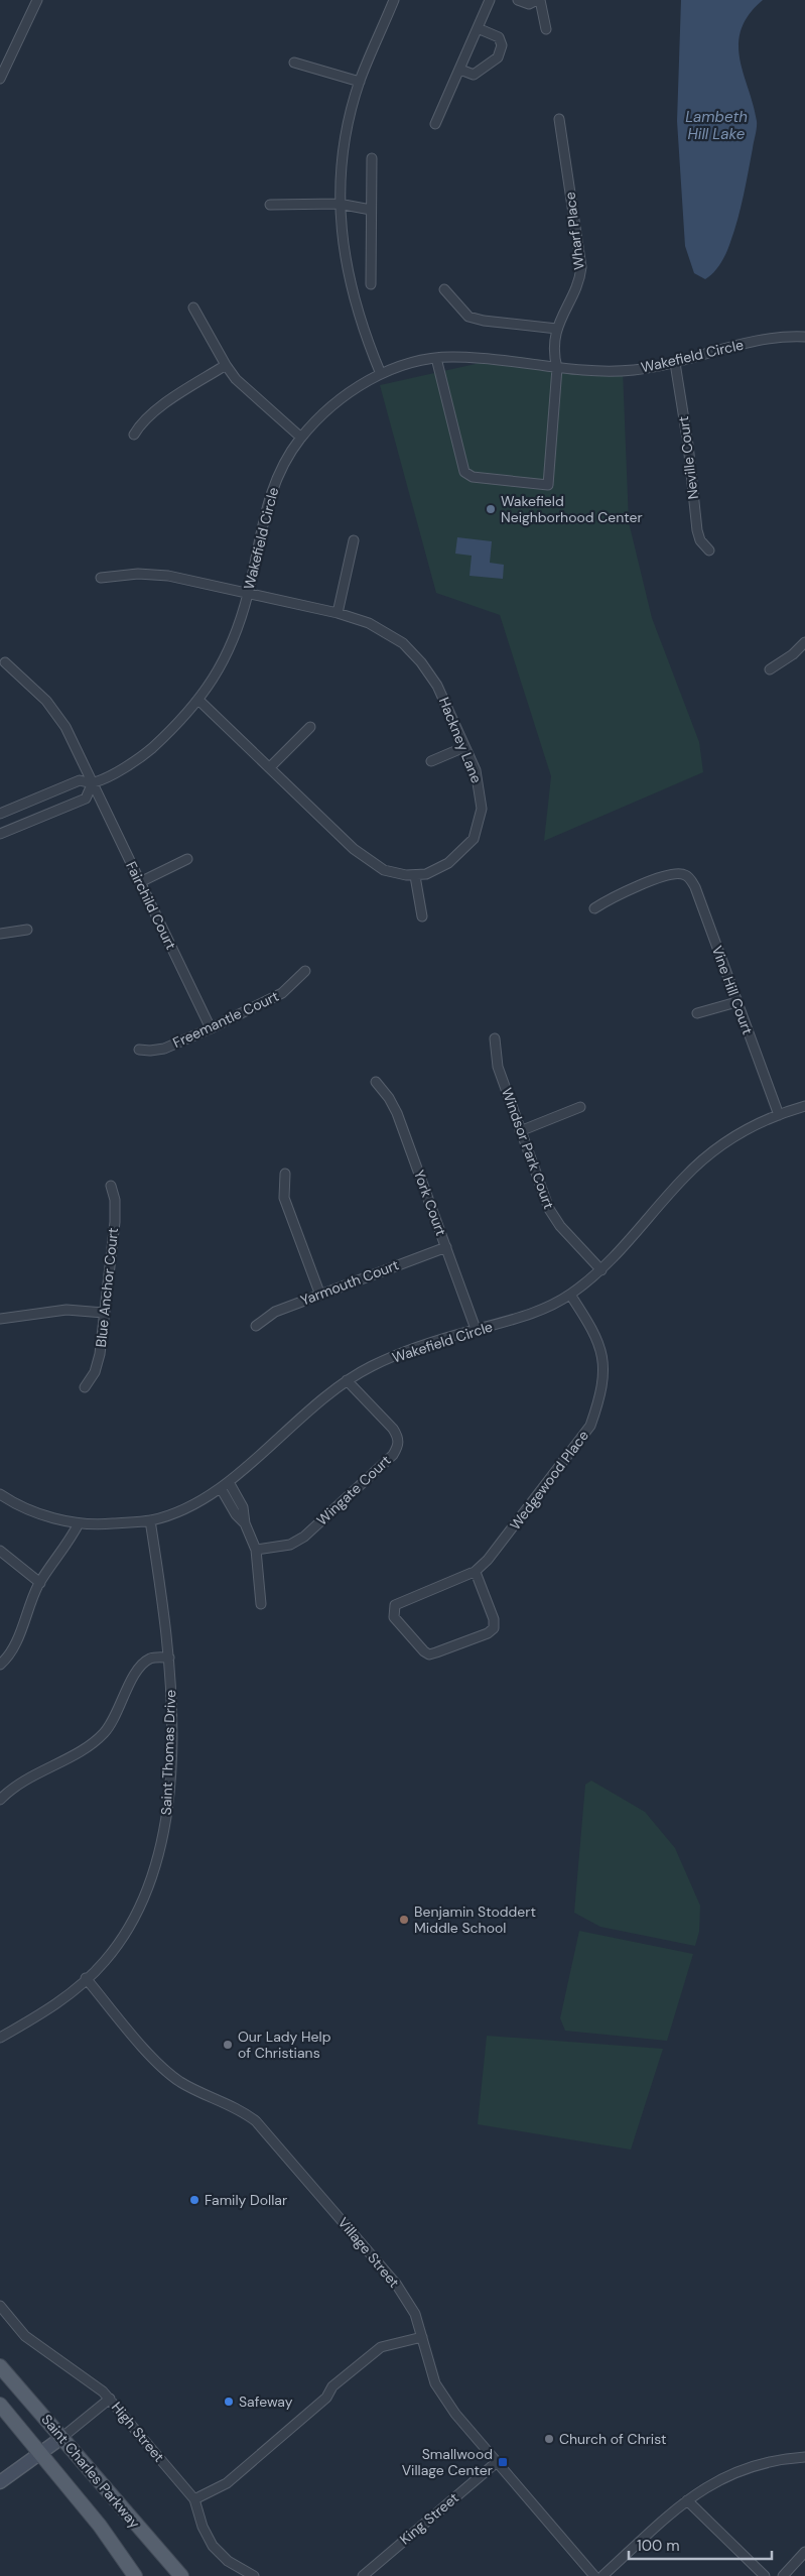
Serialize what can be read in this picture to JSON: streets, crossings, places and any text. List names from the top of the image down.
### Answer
{
  "streets": {
    "main road": ["Saint Charles Parkway"],
    "street": [
      "Wharf Place",
      "Wakefield Circle",
      "Neville Court",
      "Hackney Lane",
      "Fairchild Court",
      "Vine Hill Court",
      "Freemantle Court",
      "Windsor Park Court",
      "York Court",
      "Yarmouth Court",
      "Blue Anchor Court",
      "Wedgewood Place",
      "Wingate Court",
      "Saint Thomas Drive",
      "Village Street",
      "High Street",
      "King Street"
    ]
  },
  "crossings": [
    ["Wharf Place", "Wakefield Circle"],
    ["Wakefield Circle", "Neville Court"],
    ["Wakefield Circle", "Hackney Lane"],
    ["Wakefield Circle", "Fairchild Court"],
    ["Wakefield Circle", "Vine Hill Court"],
    ["Wakefield Circle", "Windsor Park Court"],
    ["Wakefield Circle", "York Court"],
    ["Wakefield Circle", "Wedgewood Place"],
    ["Wakefield Circle", "Wingate Court"],
    ["Wakefield Circle", "Saint Thomas Drive"],
    ["Fairchild Court", "Freemantle Court"],
    ["York Court", "Yarmouth Court"],
    ["Saint Thomas Drive", "Village Street"],
    ["Village Street", "King Street"]
  ],
  "water": ["Lambeth Hill Lake"],
  "places": {
    "other": [
      "Wakefield Neighborhood Center",
      "Benjamin Stoddert Middle School",
      "Our Lady Help of Christians",
      "Family Dollar",
      "Safeway",
      "Church of Christ"
    ],
    "transit": ["Smallwood Village Center"]
  },
  "scale_bar": "100 m"
}
